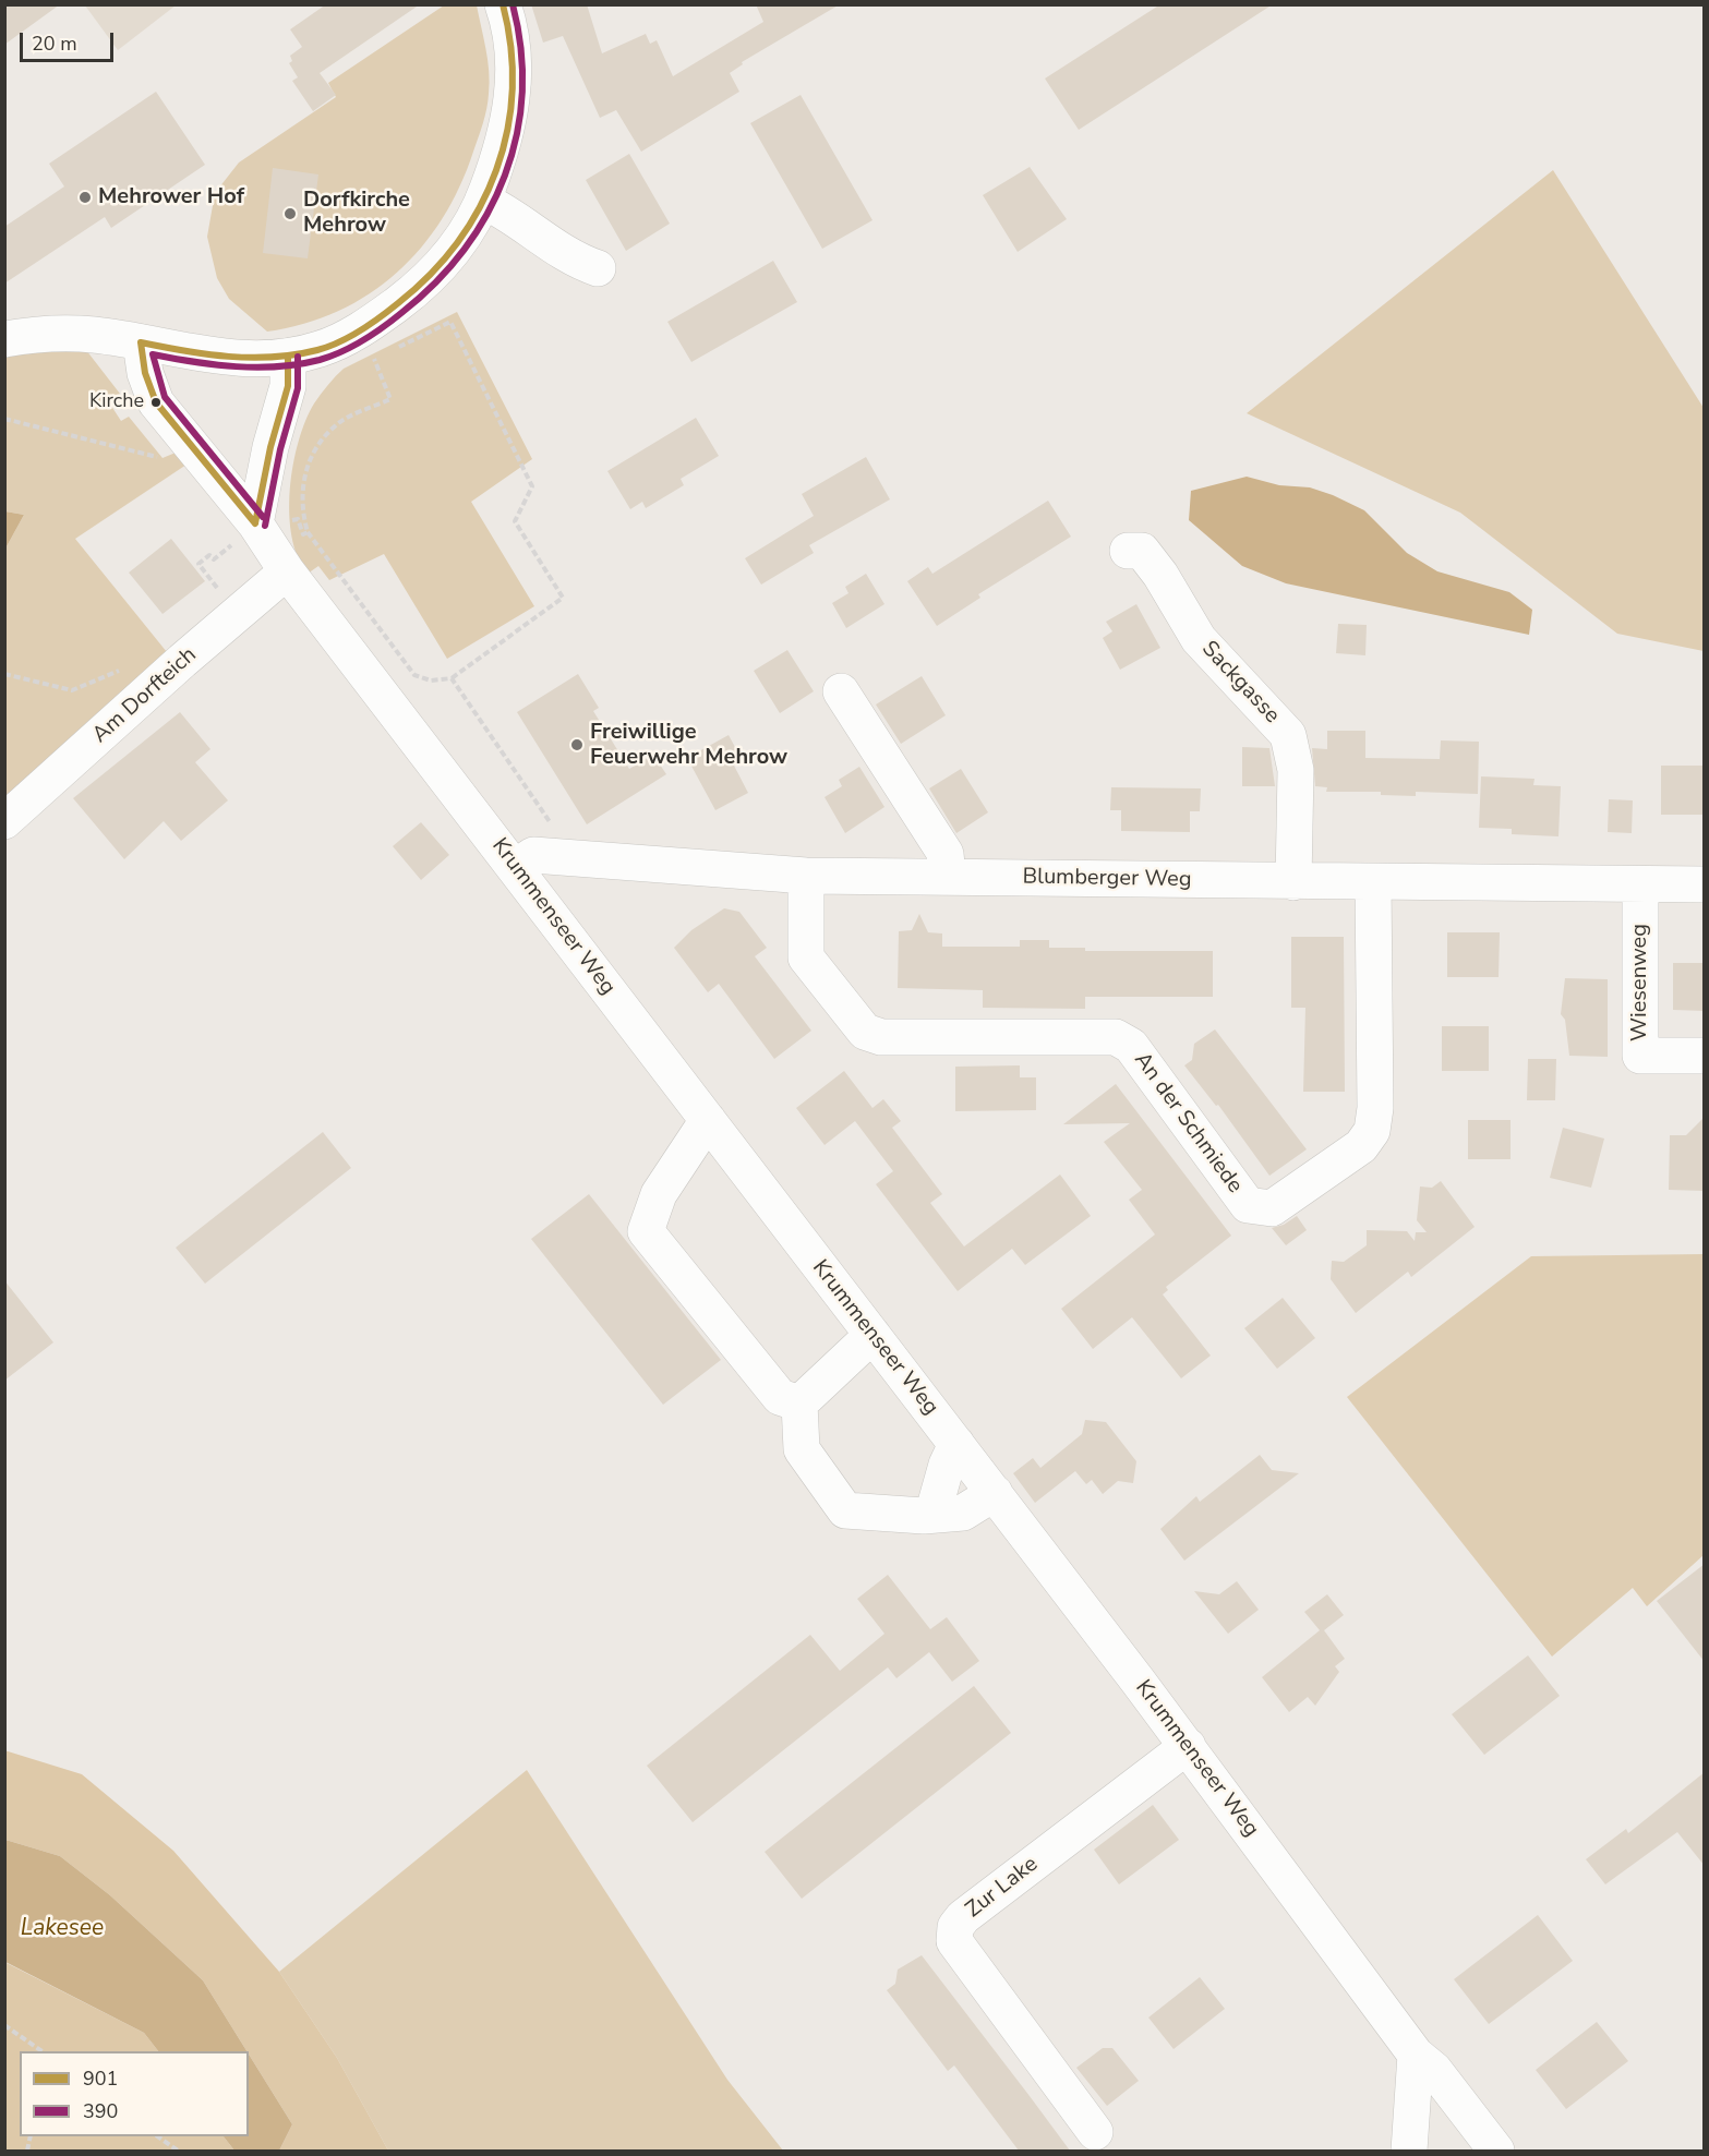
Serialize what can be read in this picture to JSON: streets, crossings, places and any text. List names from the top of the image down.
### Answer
{
  "streets": {
    "street": [
      "Sackgasse",
      "Am Dorfteich",
      "Blumberger Weg",
      "Krummenseer Weg",
      "Wiesenweg",
      "An der Schmiede",
      "Zur Lake"
    ]
  },
  "crossings": [
    ["Sackgasse", "Blumberger Weg"],
    ["Am Dorfteich", "Krummenseer Weg"],
    ["Blumberger Weg", "Krummenseer Weg"],
    ["Blumberger Weg", "Wiesenweg"],
    ["Blumberger Weg", "An der Schmiede"],
    ["Krummenseer Weg", "Zur Lake"]
  ],
  "water": ["Lakesee"],
  "places": [
    "Mehrower Hof",
    "Dorfkirche Mehrow",
    "Kirche",
    "Freiwillige Feuerwehr Mehrow"
  ],
  "lines": ["transit line 901", "transit line 390"],
  "legend": ["901", "390"],
  "scale_bar": "20 m"
}
